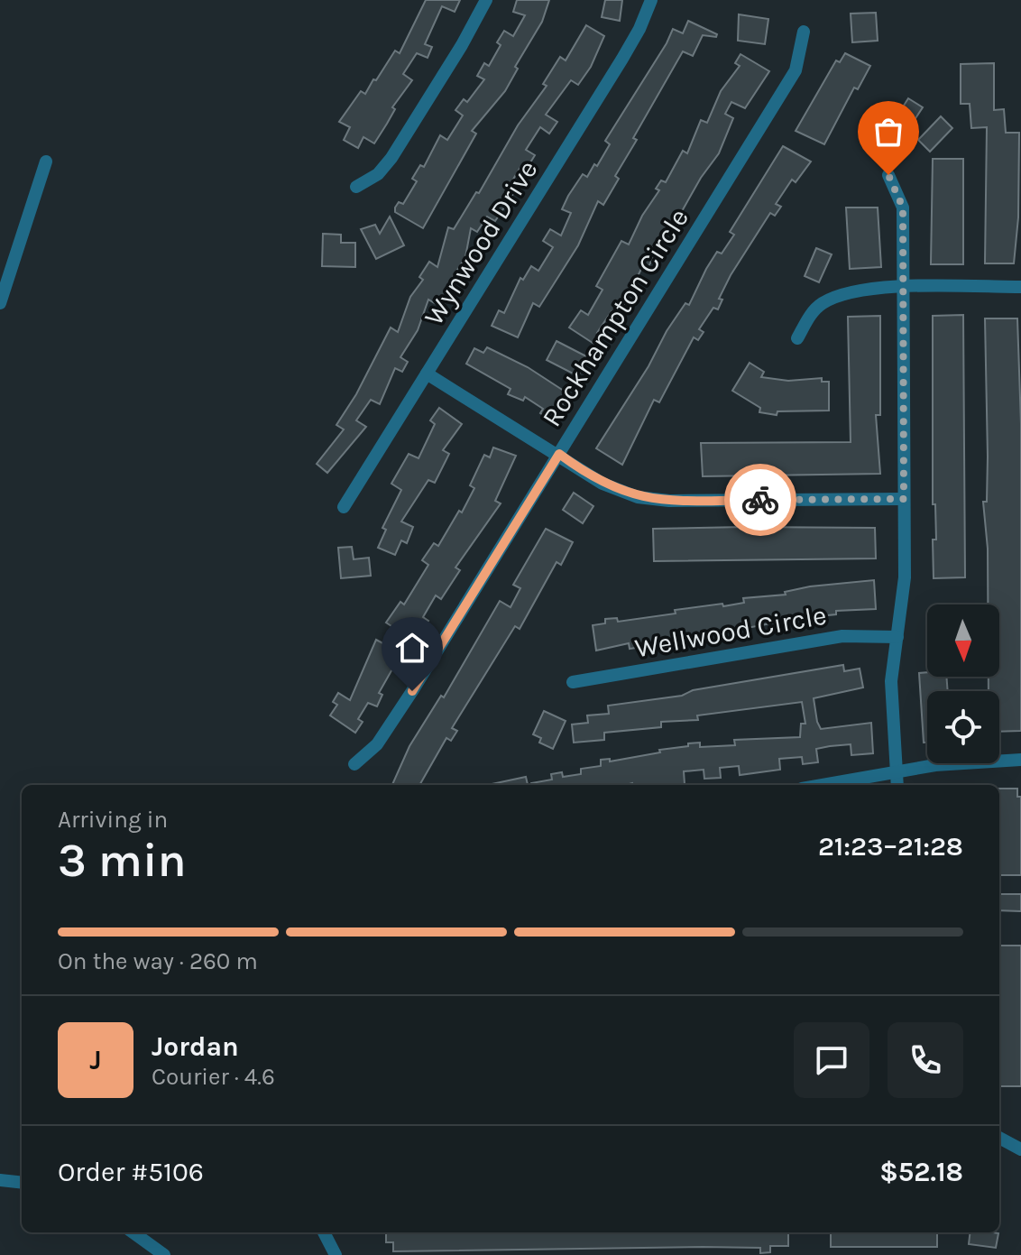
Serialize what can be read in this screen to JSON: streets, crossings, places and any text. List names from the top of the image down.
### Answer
{
  "streets": {
    "street": ["Wynwood Drive", "Rockhampton Circle", "Wellwood Circle"]
  },
  "north": "bottom",
  "page": {
    "heading": ["3 min", "Arriving in", "21:23–21:28"],
    "panel": [
      "Jordan",
      "Courier · 4.6",
      "Order #5106",
      "$52.18"
    ],
    "bar": "On the way · 260 m",
    "round": "J"
  }
}
